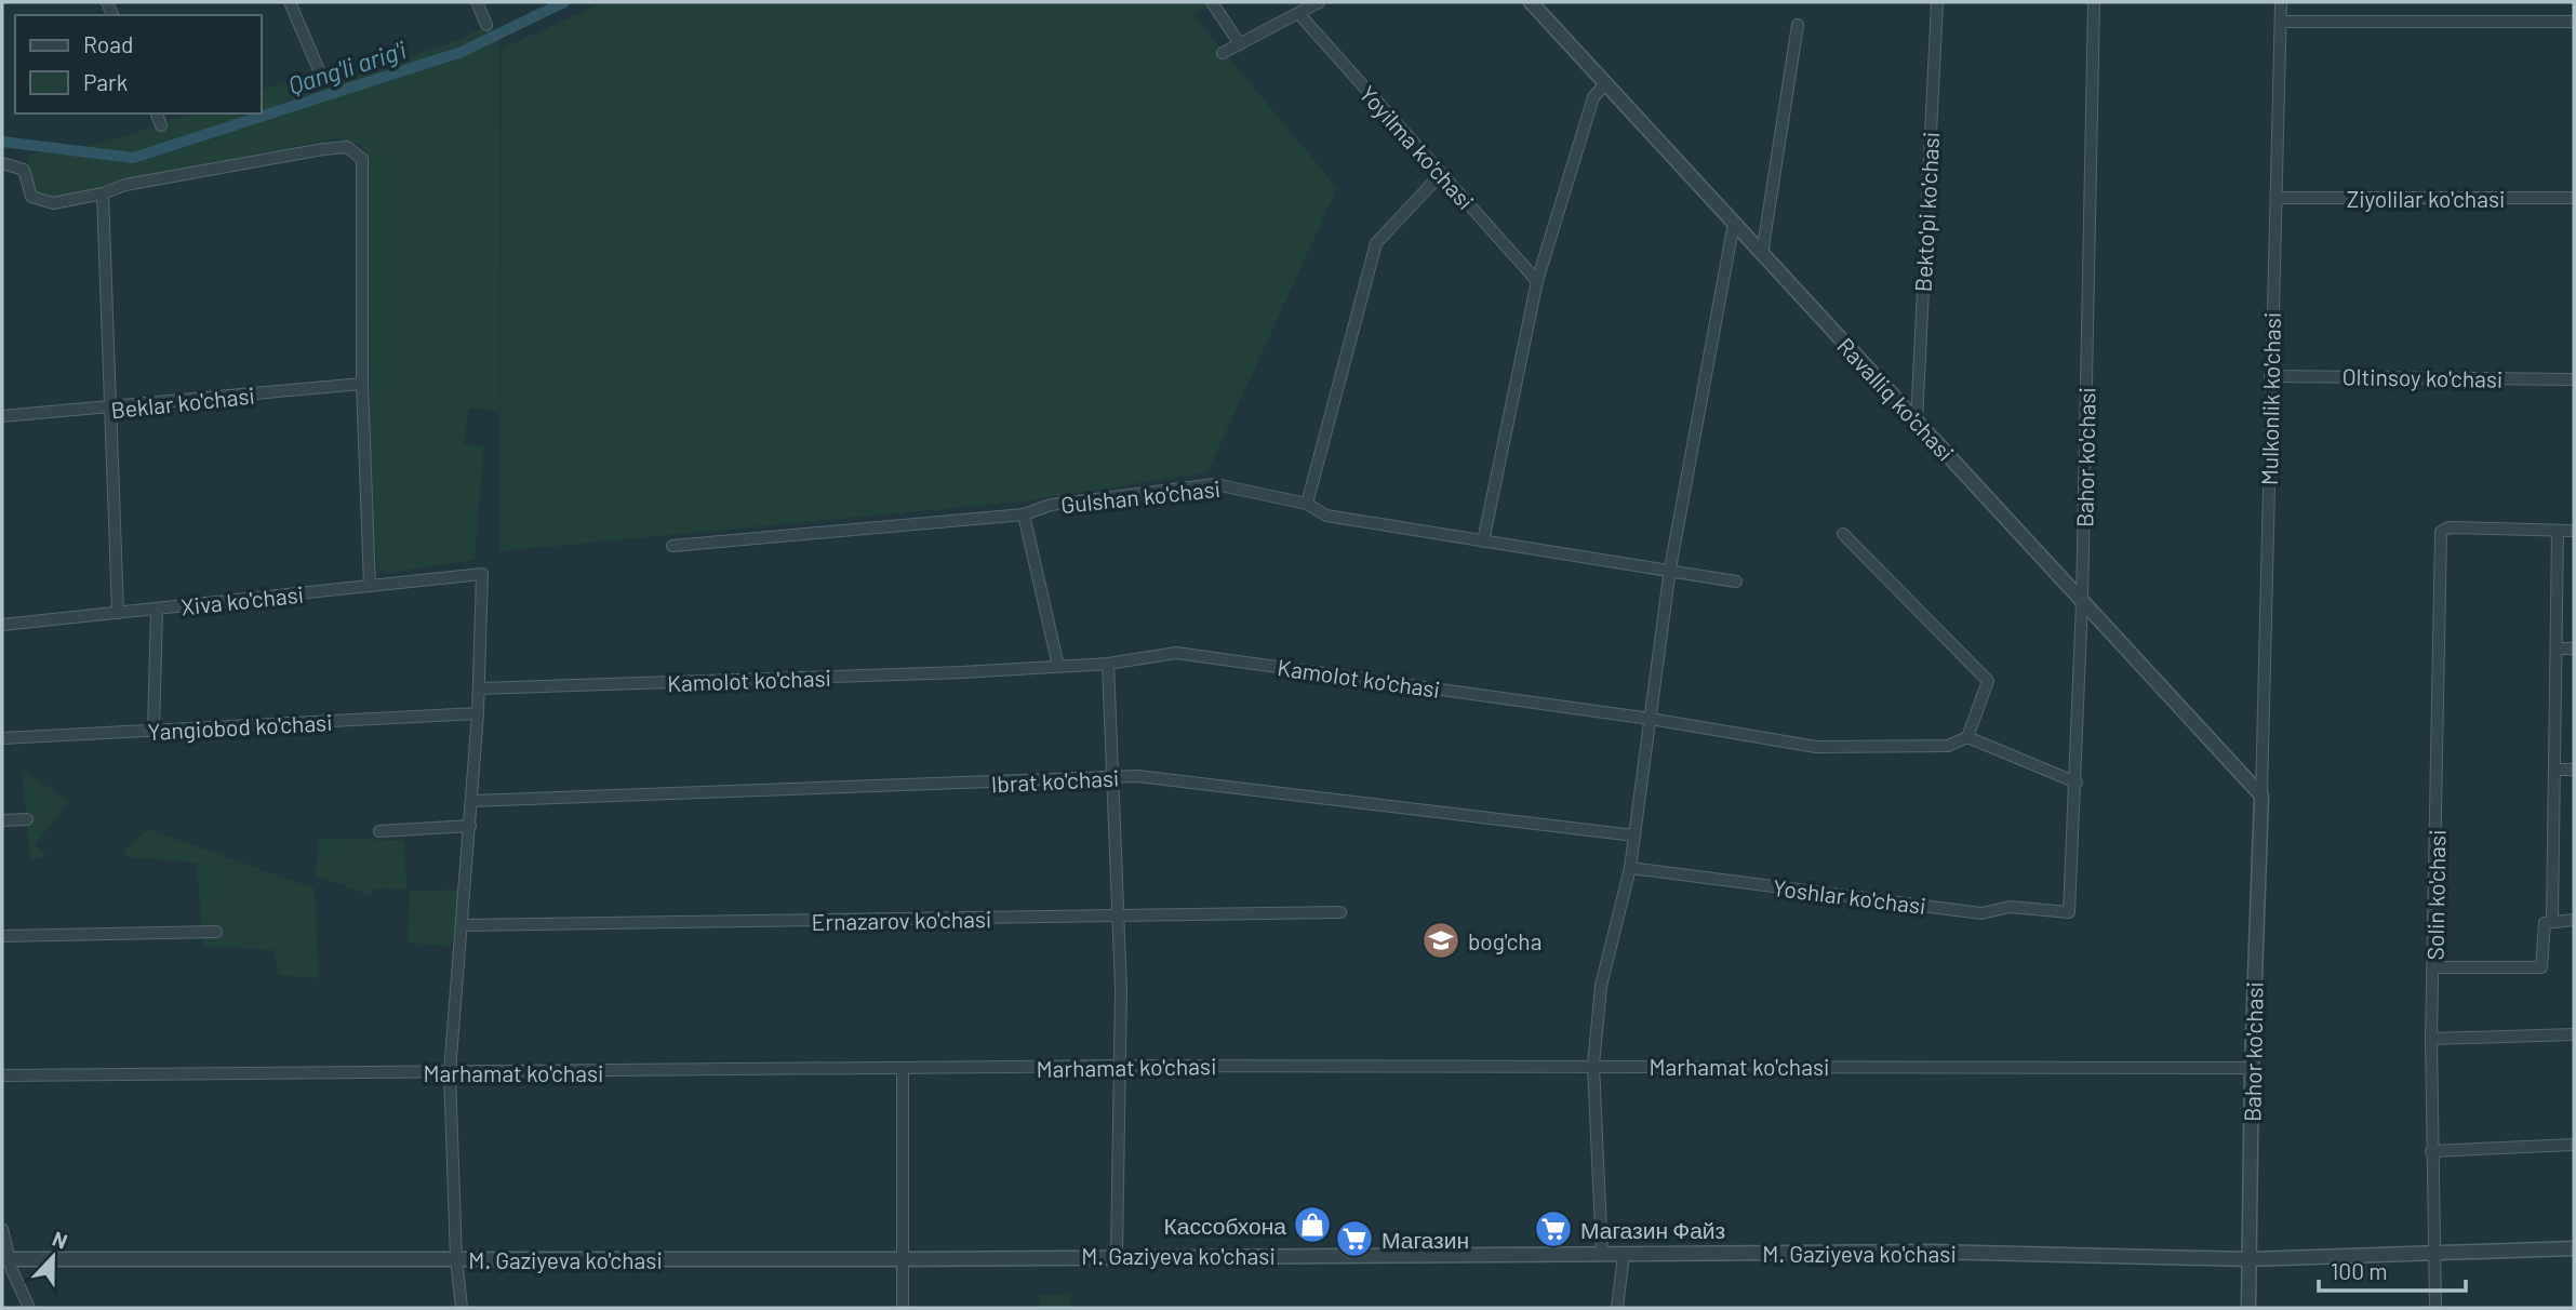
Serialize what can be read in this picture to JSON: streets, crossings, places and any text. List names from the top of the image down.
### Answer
{
  "streets": {
    "street": [
      "Yoyilma ko'chasi",
      "Ziyolilar ko'chasi",
      "Bekto'pi ko'chasi",
      "Oltinsoy ko'chasi",
      "Ravalliq ko'chasi",
      "Mulkonlik ko'chasi",
      "Beklar ko'chasi",
      "Bahor ko'chasi",
      "Gulshan ko'chasi",
      "Xiva ko'chasi",
      "Kamolot ko'chasi",
      "Yangiobod ko'chasi",
      "Ibrat ko'chasi",
      "Solin ko'chasi",
      "Yoshlar ko'chasi",
      "Ernazarov ko'chasi",
      "Marhamat ko'chasi",
      "M. Gaziyeva ko'chasi"
    ]
  },
  "crossings": [
    ["Ziyolilar ko'chasi", "Mulkonlik ko'chasi"],
    ["Bekto'pi ko'chasi", "Ravalliq ko'chasi"],
    ["Oltinsoy ko'chasi", "Mulkonlik ko'chasi"],
    ["Ravalliq ko'chasi", "Mulkonlik ko'chasi"],
    ["Ravalliq ko'chasi", "Bahor ko'chasi"],
    ["Mulkonlik ko'chasi", "Bahor ko'chasi"],
    ["Bahor ko'chasi", "Yoshlar ko'chasi"],
    ["Bahor ko'chasi", "Marhamat ko'chasi"],
    ["Bahor ko'chasi", "M. Gaziyeva ko'chasi"],
    ["Xiva ko'chasi", "Kamolot ko'chasi"],
    ["Solin ko'chasi", "M. Gaziyeva ko'chasi"]
  ],
  "water": ["Qang'li arig'i"],
  "places": {
    "school or university": ["bog'cha"],
    "shop": ["Кассобхона"],
    "supermarket": ["Магазин Файз", "Магазин"]
  },
  "legend": ["Road", "Park"],
  "scale_bar": "100 m",
  "north": "top"
}
